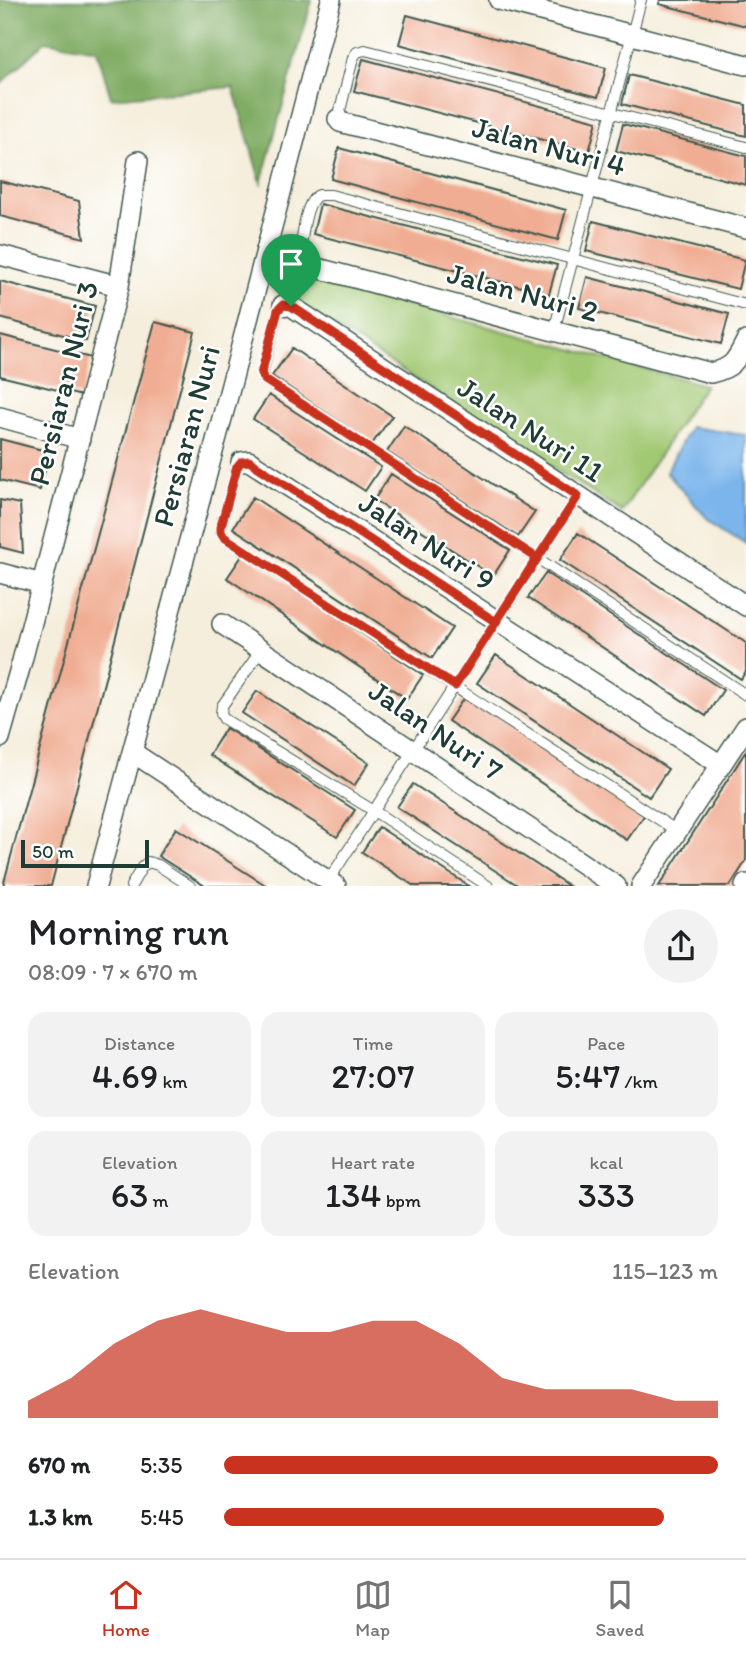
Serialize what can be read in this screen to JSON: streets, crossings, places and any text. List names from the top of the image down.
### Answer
{
  "streets": {
    "street": [
      "Jalan Nuri 4",
      "Jalan Nuri 2",
      "Persiaran Nuri 3",
      "Jalan Nuri 11",
      "Persiaran Nuri",
      "Jalan Nuri 9",
      "Jalan Nuri 7"
    ]
  },
  "scale_bar": "50 m",
  "page": {
    "scale": "50 m",
    "heading": ["Morning run", "08:09 · 7 × 670 m"],
    "stats": [
      ["Distance", "4.69 km"],
      ["Time", "27:07"],
      ["Pace", "5:47 /km"],
      ["Elevation", "63 m"],
      ["Heart rate", "134 bpm"],
      ["kcal", "333"]
    ],
    "chart": ["Elevation", "115–123 m"],
    "list": [
      {
        "name": "670 m",
        "note": "5:35"
      },
      {
        "name": "1.3 km",
        "note": "5:45"
      }
    ],
    "tabs": ["Home", "Map", "Saved"]
  }
}
